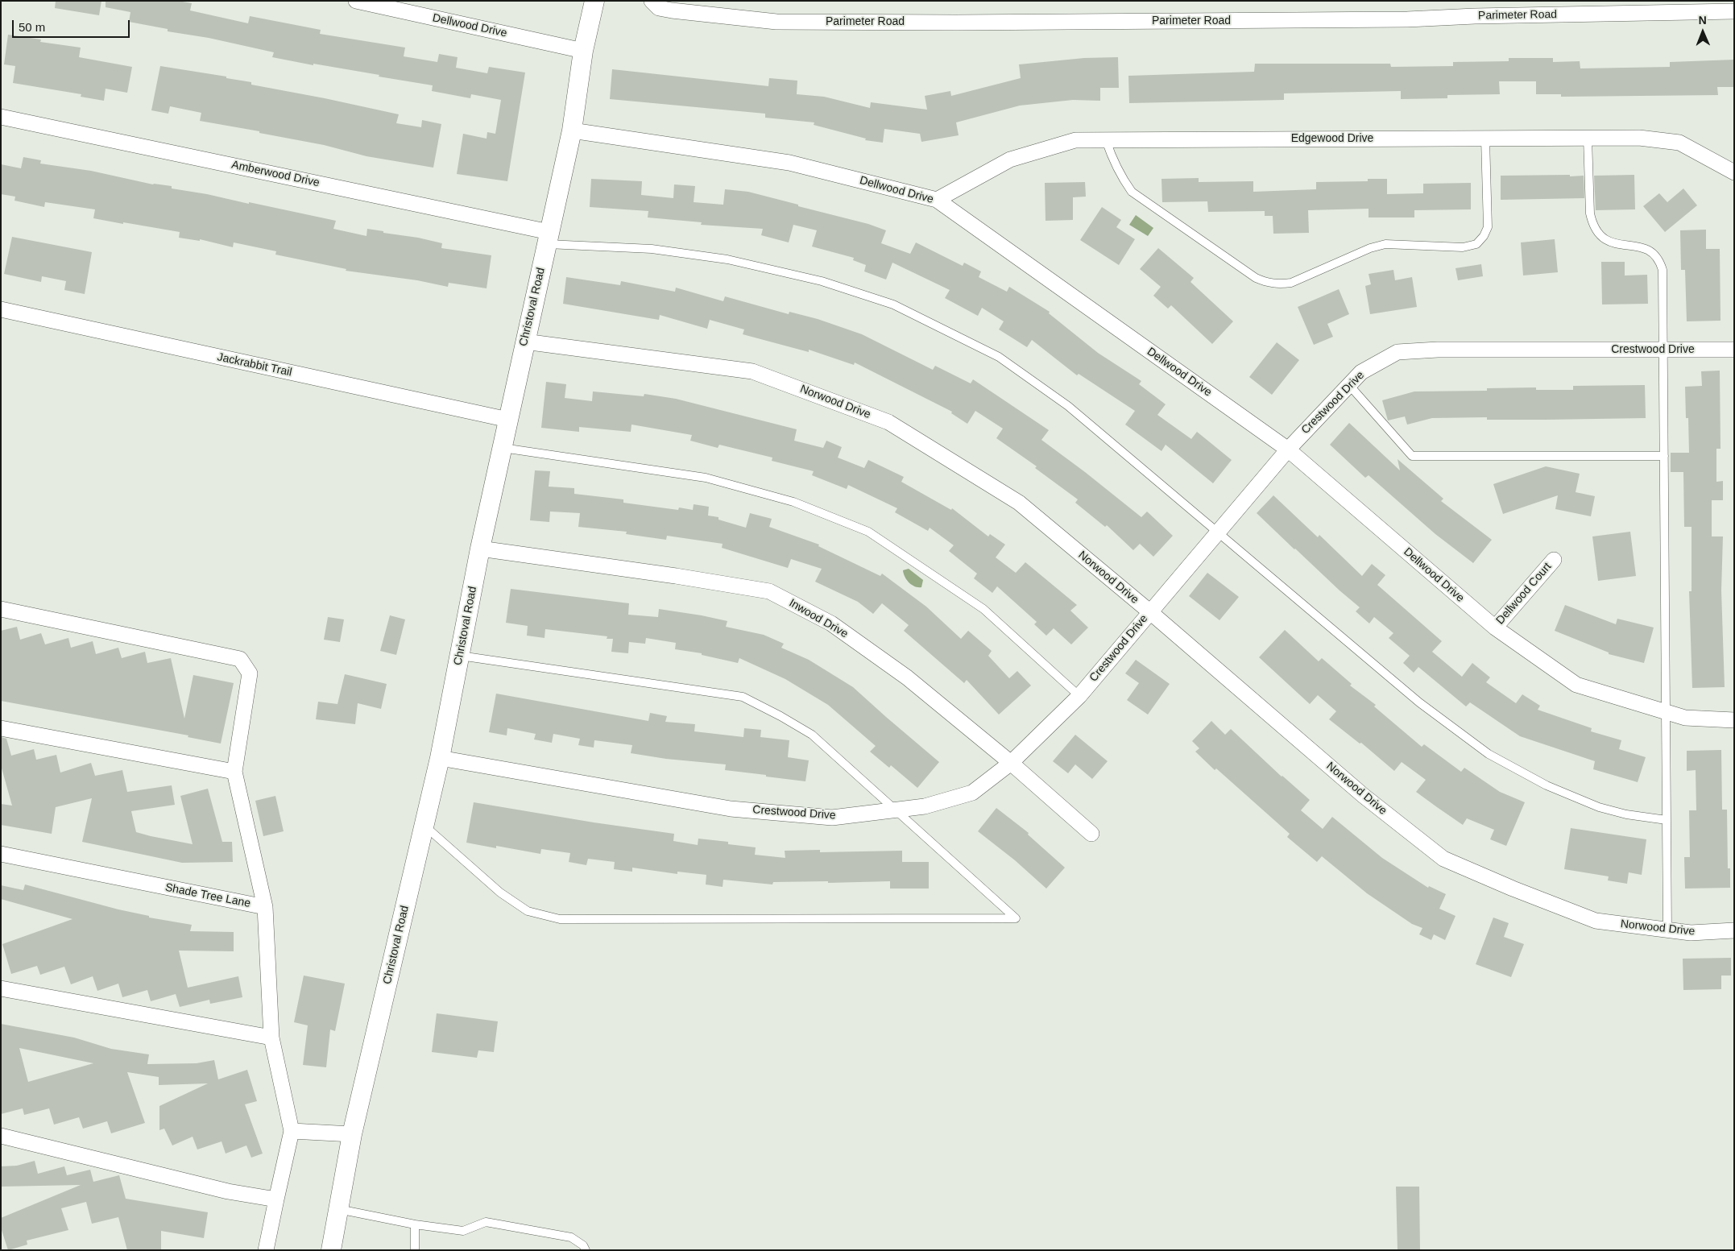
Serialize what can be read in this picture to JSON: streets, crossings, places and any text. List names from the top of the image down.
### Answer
{
  "streets": {
    "street": [
      "Parimeter Road",
      "Dellwood Drive",
      "Edgewood Drive",
      "Amberwood Drive",
      "Christoval Road",
      "Crestwood Drive",
      "Jackrabbit Trail",
      "Norwood Drive",
      "Dellwood Court",
      "Inwood Drive",
      "Shade Tree Lane"
    ]
  },
  "crossings": [
    ["Dellwood Drive", "Edgewood Drive"],
    ["Dellwood Drive", "Christoval Road"],
    ["Dellwood Drive", "Crestwood Drive"],
    ["Dellwood Drive", "Dellwood Court"],
    ["Amberwood Drive", "Christoval Road"],
    ["Christoval Road", "Crestwood Drive"],
    ["Christoval Road", "Jackrabbit Trail"],
    ["Christoval Road", "Norwood Drive"],
    ["Christoval Road", "Inwood Drive"],
    ["Crestwood Drive", "Norwood Drive"],
    ["Crestwood Drive", "Inwood Drive"]
  ],
  "scale_bar": "50 m",
  "north": "top"
}
